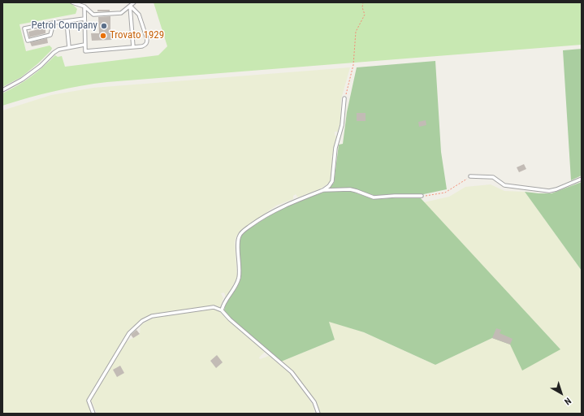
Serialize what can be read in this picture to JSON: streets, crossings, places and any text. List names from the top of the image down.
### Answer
{
  "places": ["Petrol Company", "Trovato 1929"],
  "north": "bottom right"
}
